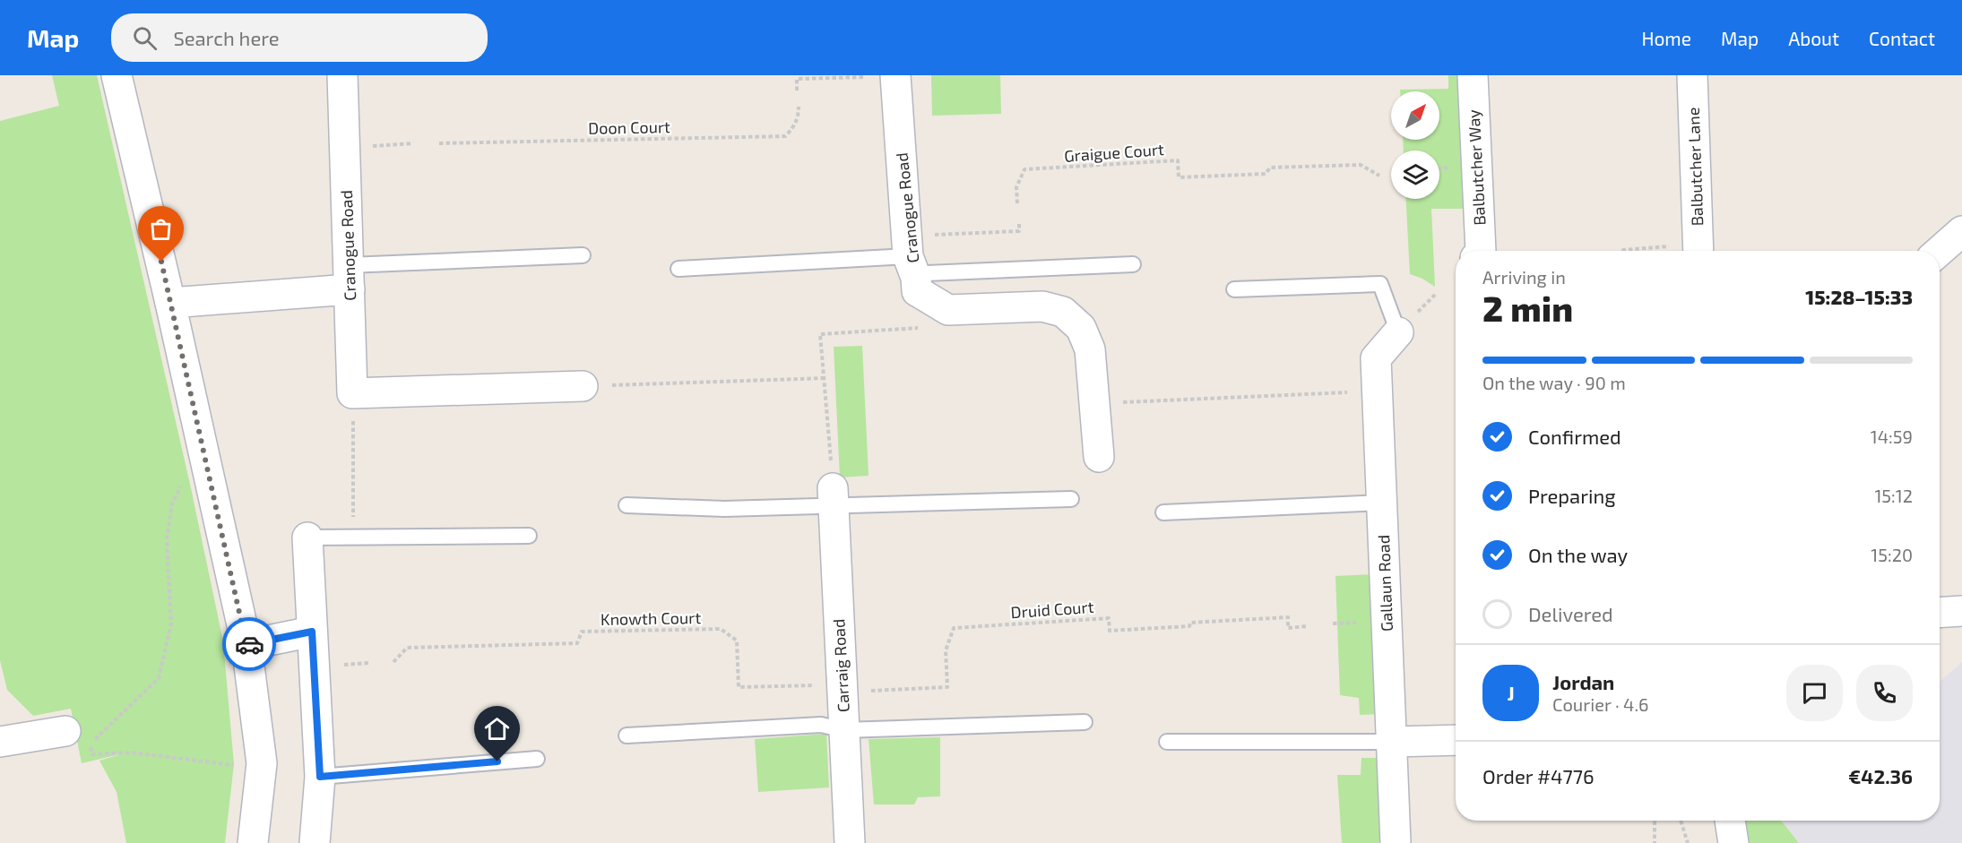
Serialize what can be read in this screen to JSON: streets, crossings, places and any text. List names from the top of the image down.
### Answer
{
  "streets": {
    "street": [
      "Balbutcher Lane",
      "Balbutcher Way",
      "Cranogue Road",
      "Gallaun Road",
      "Carraig Road"
    ],
    "path": [
      "Doon Court",
      "Graigue Court",
      "Druid Court",
      "Knowth Court"
    ]
  },
  "crossings": [
    ["Druid Court", "Knowth Court"],
    ["Druid Court", "Carraig Road"],
    ["Knowth Court", "Carraig Road"]
  ],
  "north": "top right",
  "page": {
    "header": "Map",
    "search": "Search here",
    "nav": [
      "Home",
      "Map",
      "About",
      "Contact"
    ],
    "heading": ["2 min", "Arriving in", "15:28–15:33"],
    "panel": [
      "Jordan",
      "Courier · 4.6",
      "Order #4776",
      "€42.36"
    ],
    "bar": "On the way · 90 m",
    "list": [
      ["Confirmed", "14:59"],
      ["Preparing", "15:12"],
      ["On the way", "15:20"],
      "Delivered"
    ],
    "round": "J"
  }
}
